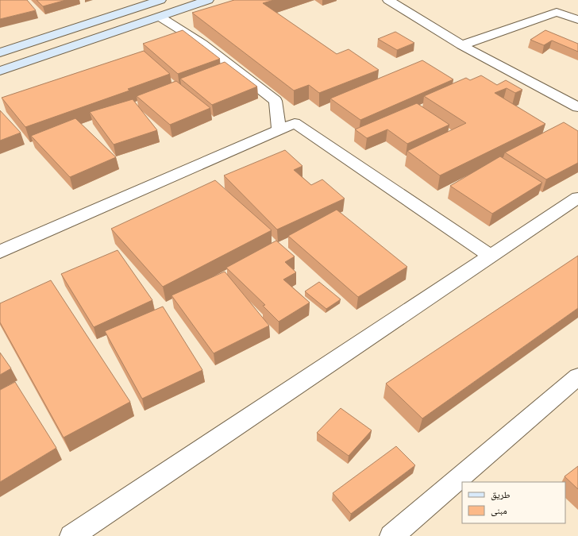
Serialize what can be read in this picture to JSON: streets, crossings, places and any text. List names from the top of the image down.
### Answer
{
  "legend": ["طريق", "مبنى"]
}
